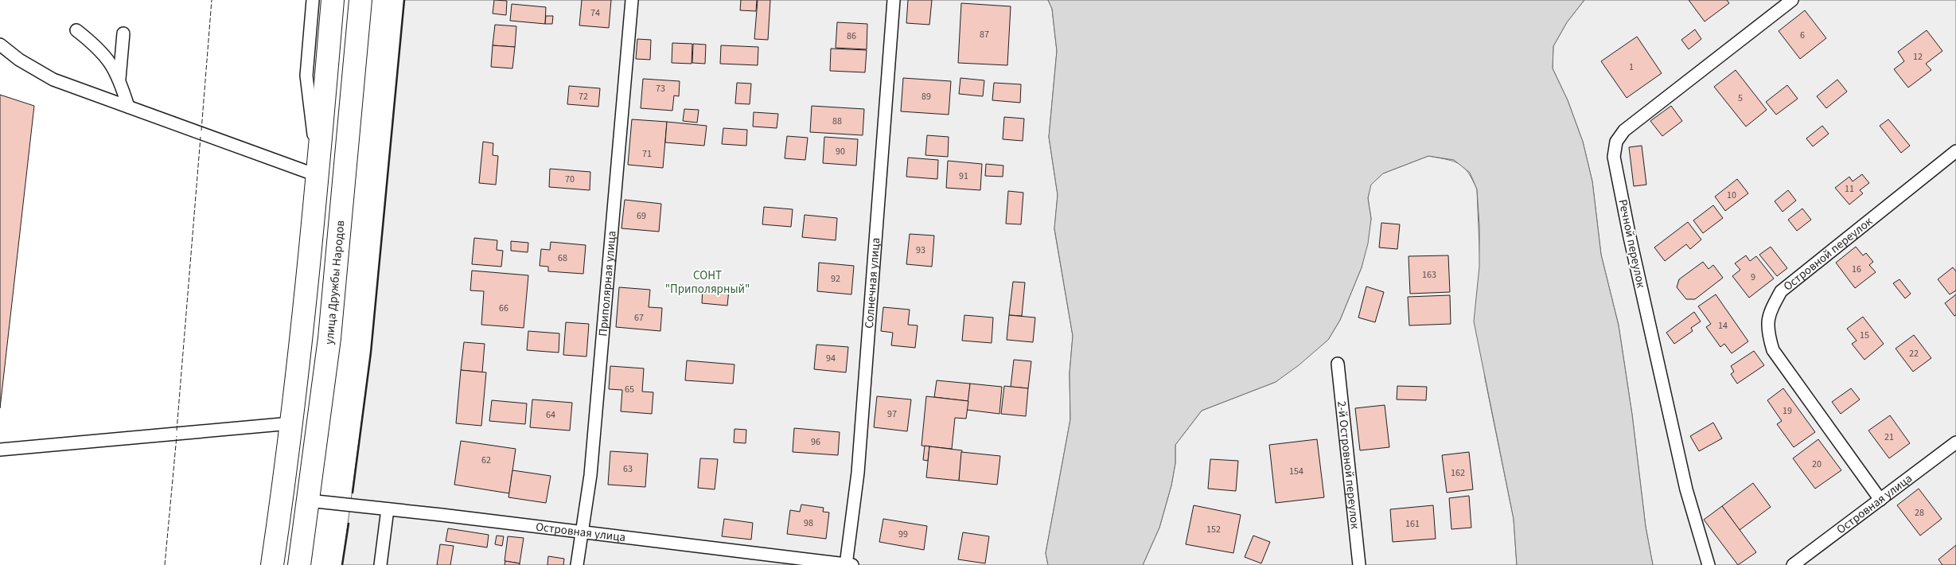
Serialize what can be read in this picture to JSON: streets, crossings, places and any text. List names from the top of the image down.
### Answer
{
  "streets": {
    "main road": ["улица Дружбы Народов"],
    "lane": [
      "Речной переулок",
      "Островной переулок",
      "Приполярная улица",
      "Солнечная улица",
      "2-й Островной переулок",
      "Островная улица"
    ]
  },
  "crossings": [
    ["Островной переулок", "Островная улица"],
    ["Приполярная улица", "Островная улица"],
    ["Солнечная улица", "Островная улица"],
    ["улица Дружбы Народов", "Островная улица"]
  ],
  "parks": ["СОНТ \"Приполярный\""],
  "house_numbers": [
    "74",
    "87",
    "6",
    "86",
    "12",
    "1",
    "73",
    "72",
    "89",
    "5",
    "88",
    "90",
    "71",
    "91",
    "70",
    "11",
    "10",
    "69",
    "93",
    "68",
    "16",
    "163",
    "9",
    "92",
    "66",
    "67",
    "14",
    "15",
    "22",
    "94",
    "65",
    "19",
    "97",
    "64",
    "21",
    "96",
    "62",
    "20",
    "63",
    "154",
    "162",
    "28",
    "98",
    "161",
    "152",
    "99"
  ]
}
